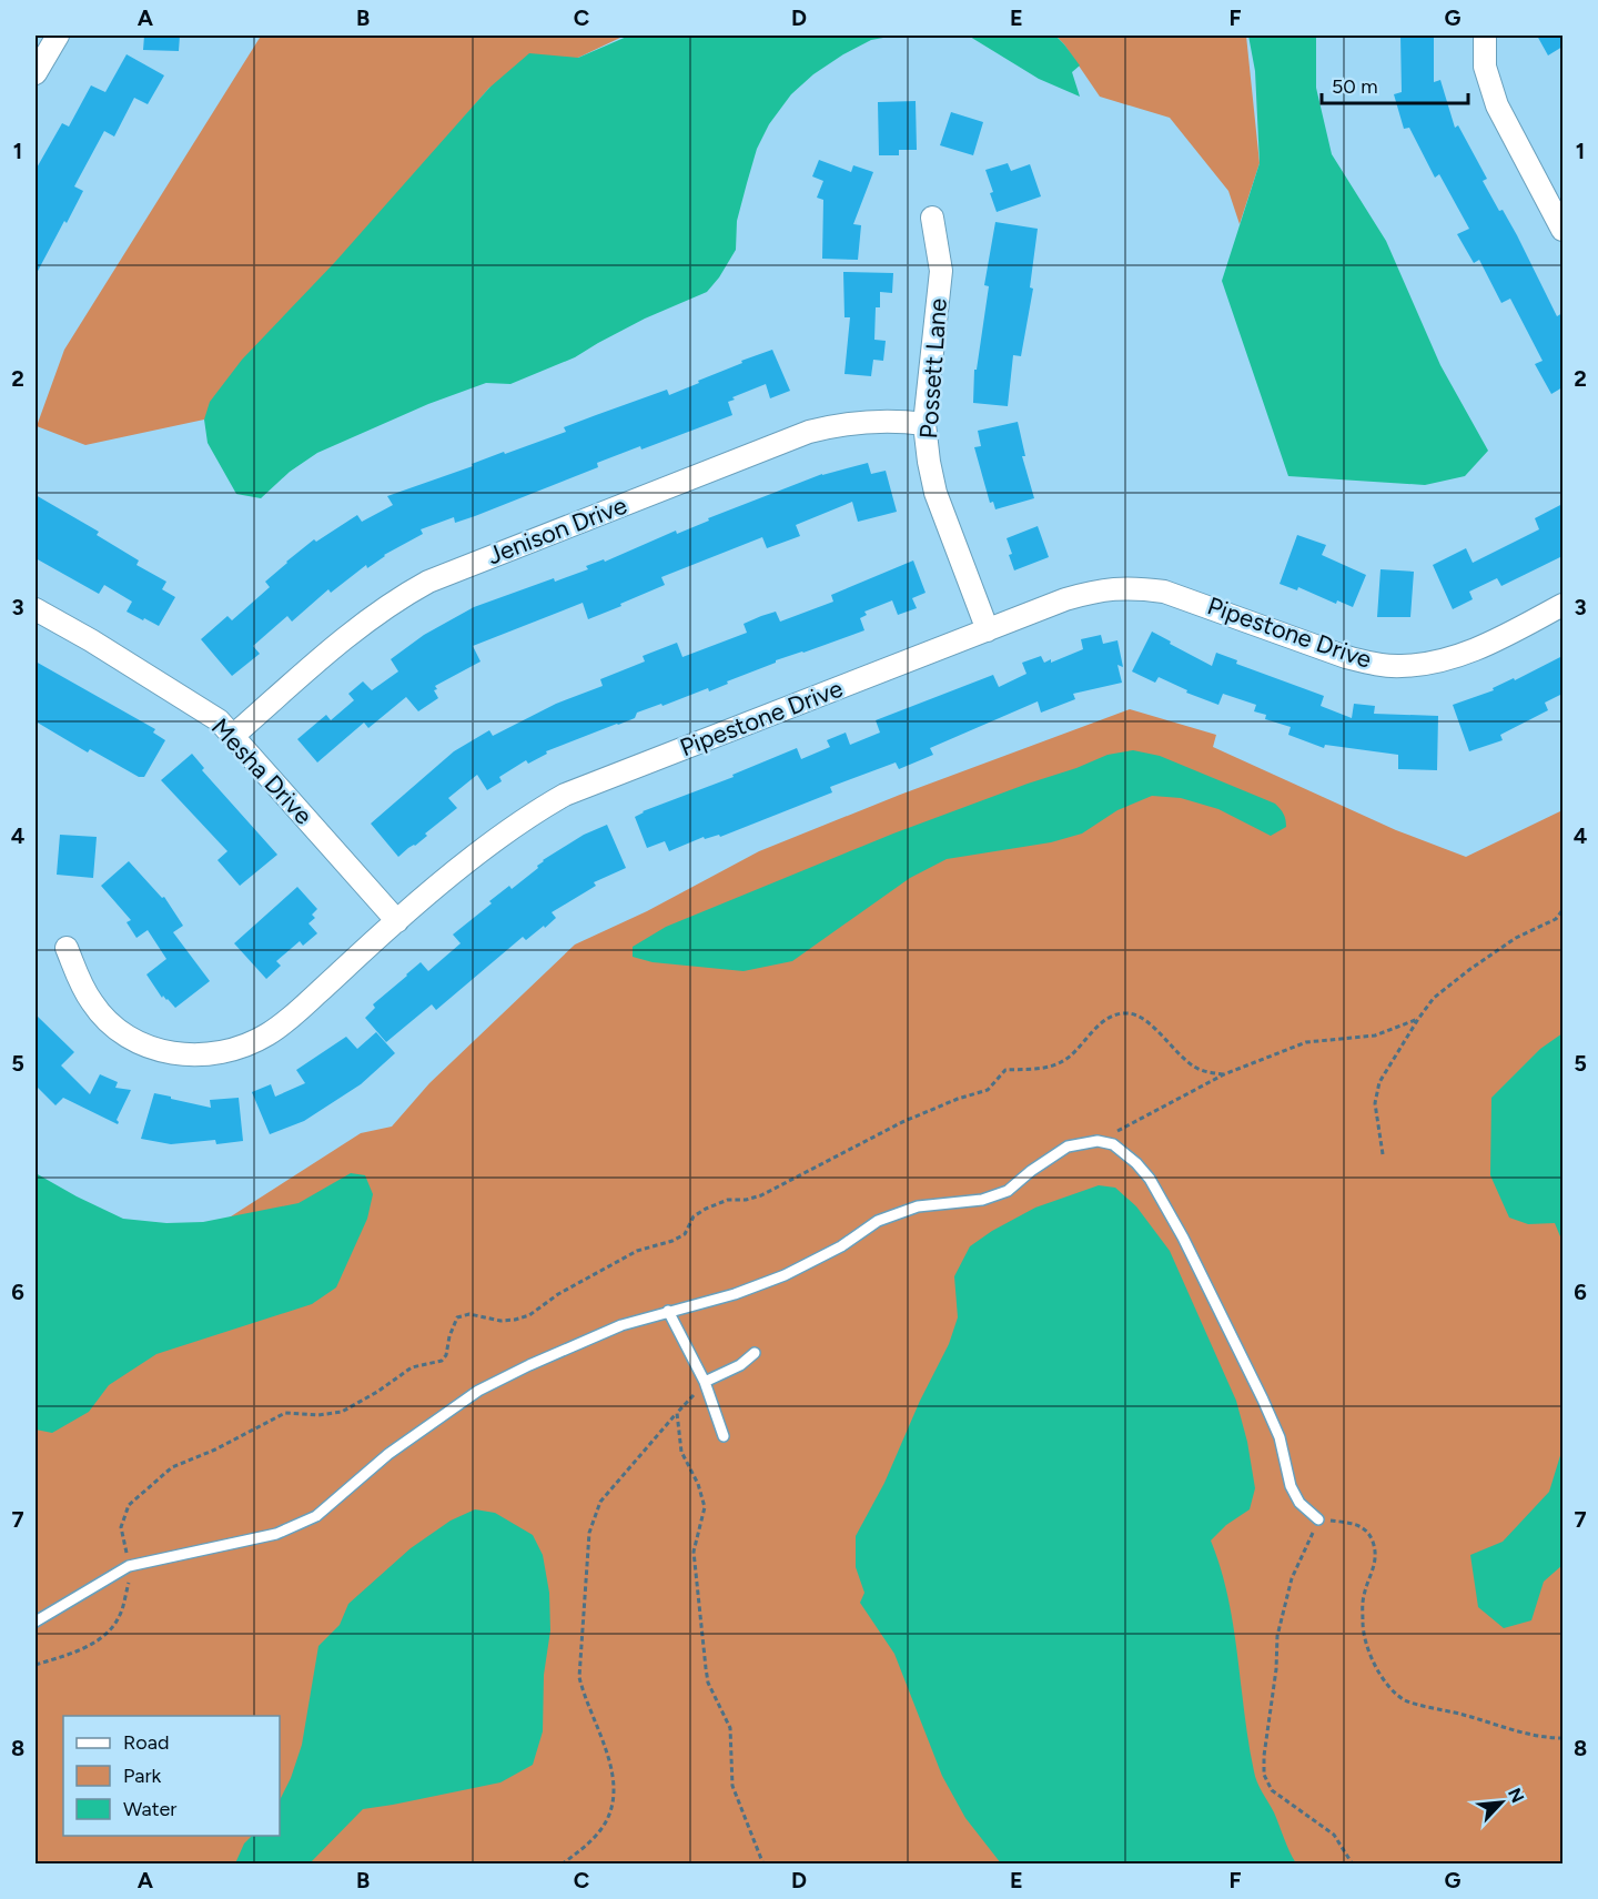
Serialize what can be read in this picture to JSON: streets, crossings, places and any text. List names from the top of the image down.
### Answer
{
  "streets": {
    "street": [
      "Possett Lane",
      "Jenison Drive",
      "Pipestone Drive",
      "Mesha Drive"
    ]
  },
  "crossings": [
    ["Possett Lane", "Jenison Drive"],
    ["Possett Lane", "Pipestone Drive"],
    ["Jenison Drive", "Mesha Drive"],
    ["Pipestone Drive", "Mesha Drive"]
  ],
  "legend": ["Road", "Park", "Water"],
  "scale_bar": "50 m",
  "north": "top right",
  "grid": {
    "columns": [
      "A",
      "B",
      "C",
      "D",
      "E",
      "F",
      "G"
    ],
    "rows": [
      "1",
      "2",
      "3",
      "4",
      "5",
      "6",
      "7",
      "8"
    ]
  }
}
